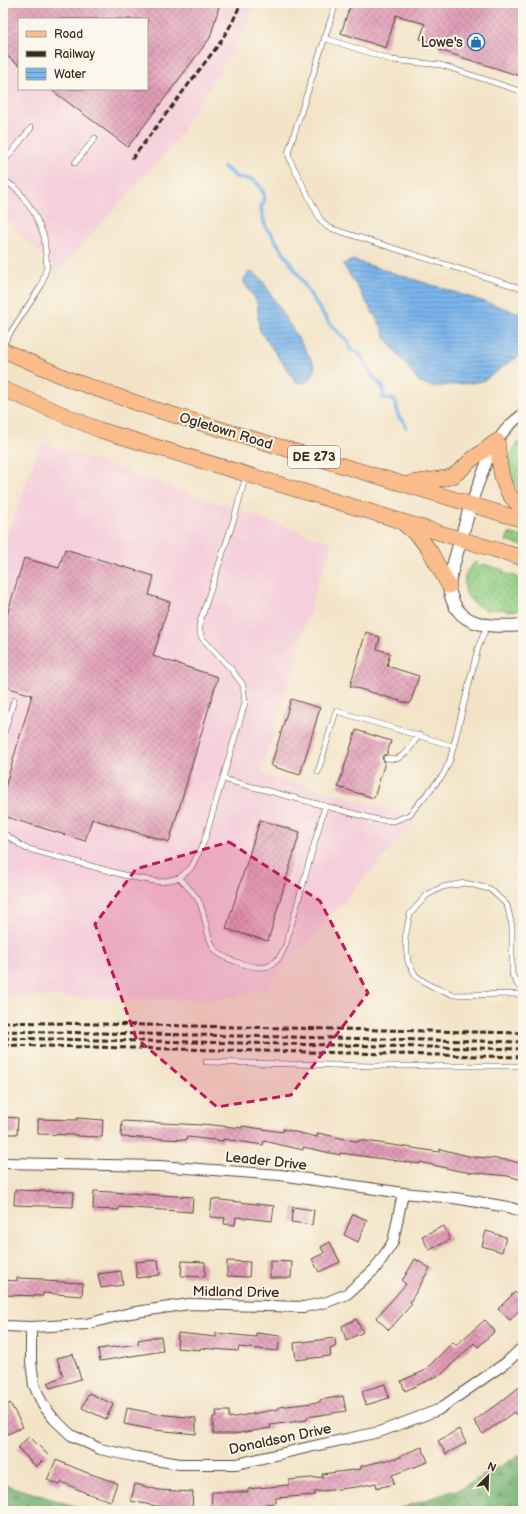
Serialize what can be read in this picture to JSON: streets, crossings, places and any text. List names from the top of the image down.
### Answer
{
  "streets": {
    "main road": ["Ogletown Road", "DE 273"],
    "street": ["Leader Drive", "Midland Drive", "Donaldson Drive"]
  },
  "crossings": [
    ["Leader Drive", "Midland Drive"],
    ["Midland Drive", "Donaldson Drive"]
  ],
  "places": {
    "shop": ["Lowe's"]
  },
  "legend": ["Road", "Railway", "Water"],
  "north": "top right"
}
